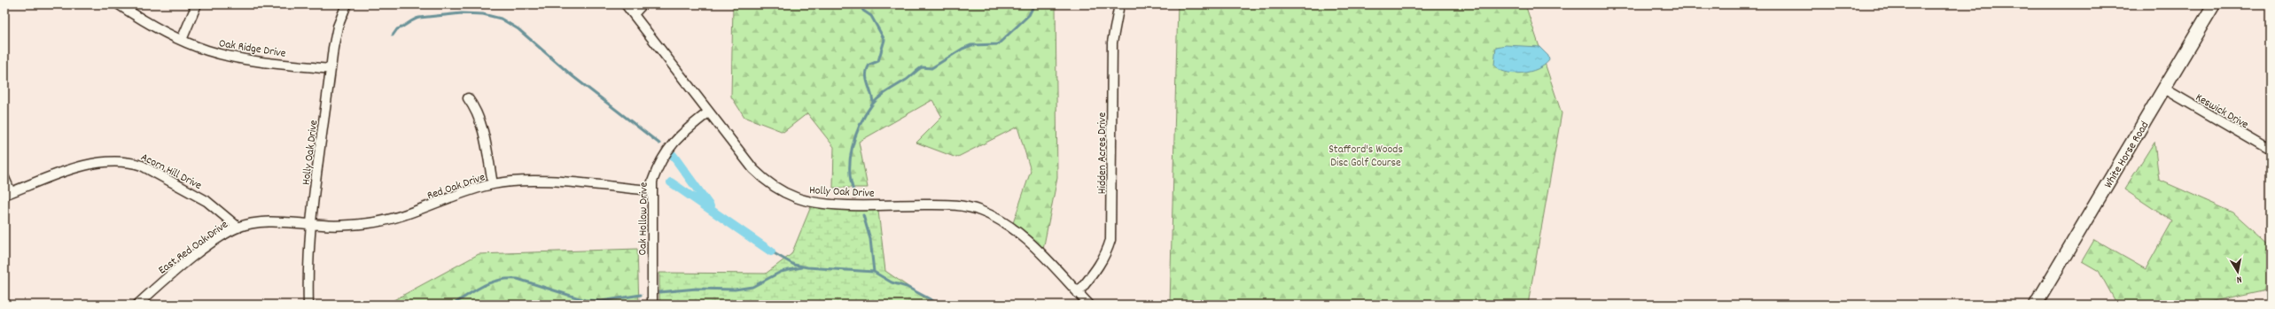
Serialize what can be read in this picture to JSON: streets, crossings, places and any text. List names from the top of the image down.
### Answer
{
  "streets": {
    "main road": ["White Horse Road"],
    "street": [
      "Oak Ridge Drive",
      "Keswick Drive",
      "Holly Oak Drive",
      "Hidden Acres Drive",
      "Acorn Hill Drive",
      "Red Oak Drive",
      "Oak Hollow Drive",
      "East Red Oak Drive"
    ]
  },
  "crossings": [
    ["Oak Ridge Drive", "Holly Oak Drive"],
    ["Keswick Drive", "White Horse Road"],
    ["Holly Oak Drive", "Hidden Acres Drive"],
    ["Holly Oak Drive", "Red Oak Drive"],
    ["Holly Oak Drive", "Oak Hollow Drive"],
    ["Holly Oak Drive", "East Red Oak Drive"],
    ["Acorn Hill Drive", "East Red Oak Drive"],
    ["Red Oak Drive", "Oak Hollow Drive"],
    ["Red Oak Drive", "East Red Oak Drive"]
  ],
  "parks": ["Stafford's Woods Disc Golf Course"],
  "north": "bottom"
}
